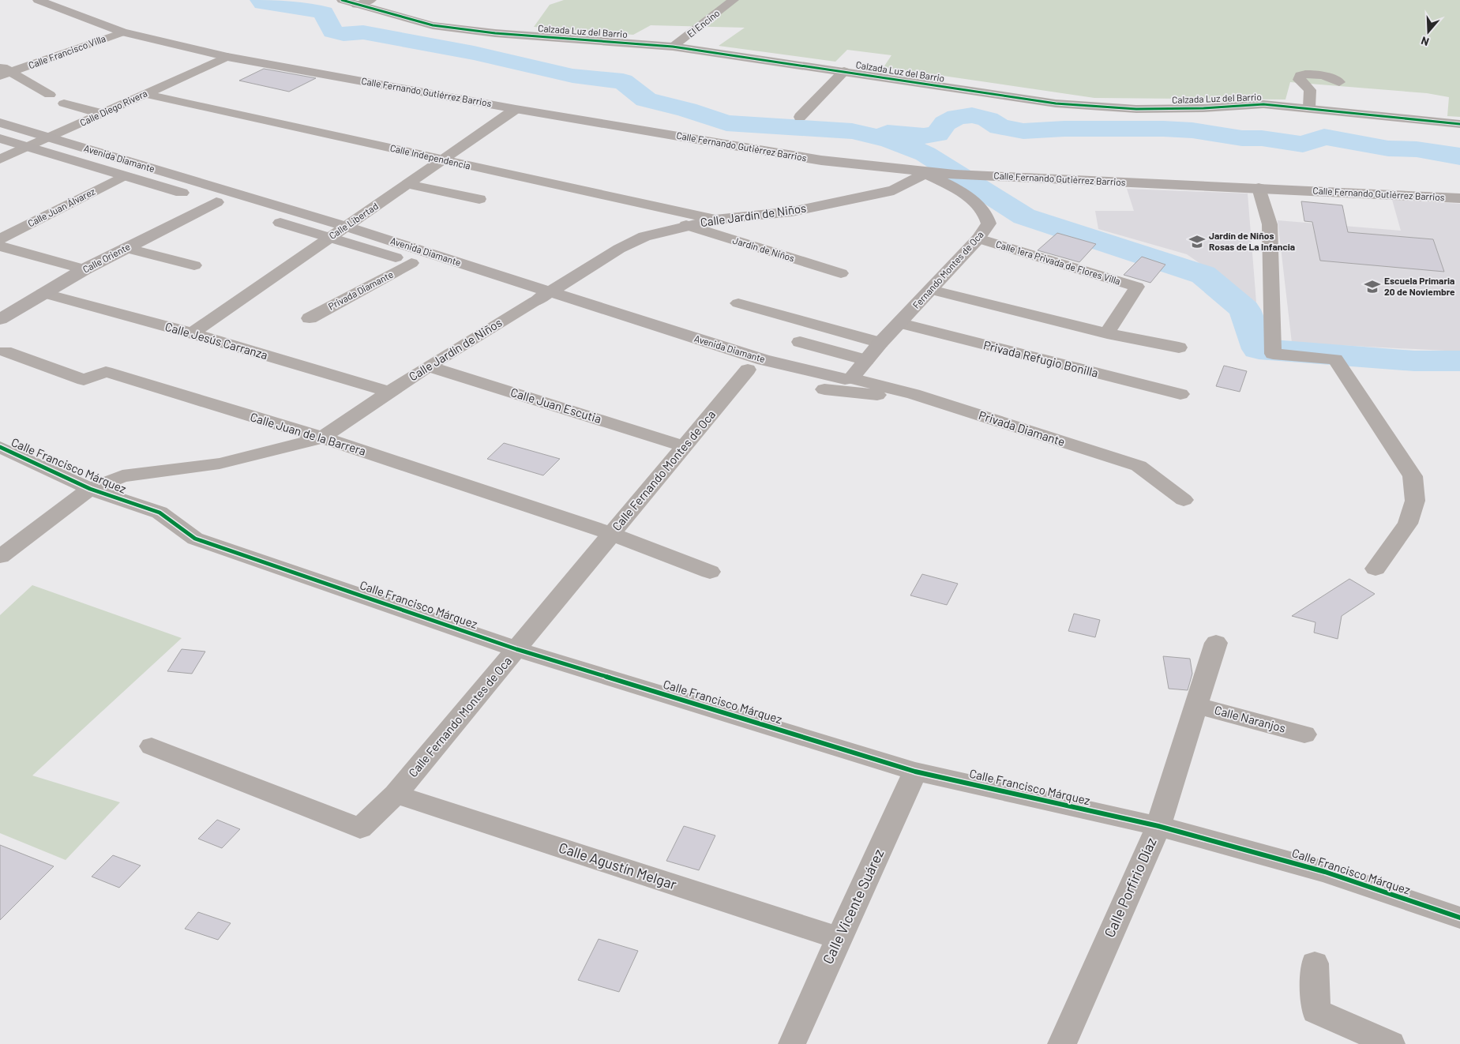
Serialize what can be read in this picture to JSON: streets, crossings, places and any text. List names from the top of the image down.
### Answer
{
  "streets": {
    "main road": [
      "Calzada Luz del Barrio",
      "Calle Fernando Gutiérrez Barrios",
      "Avenida Diamante",
      "Calle Jardín de Niños",
      "Calle Oriente",
      "Fernando Montes de Oca"
    ],
    "street": [
      "El Encino",
      "Calle Francisco Villa",
      "Calle Diego Rivera",
      "Calle Independencia",
      "Calle Juan Álvarez",
      "Calle Libertad",
      "Jardin de Niños",
      "Calle 1era Privada de Flores Villa",
      "Privada Diamante",
      "Calle Jesús Carranza",
      "Privada Refugio Bonilla",
      "Calle Juan Escutia",
      "Calle Juan de la Barrera",
      "Calle Francisco Márquez",
      "Calle Fernando Montes de Oca",
      "Calle Naranjos",
      "Calle Agustín Melgar",
      "Calle Porfirio Díaz",
      "Calle Vicente Suárez"
    ]
  },
  "crossings": [
    ["El Encino", "Calzada Luz del Barrio"],
    ["Calle Francisco Villa", "Calle Fernando Gutiérrez Barrios"],
    ["Calle Fernando Gutiérrez Barrios", "Calle Diego Rivera"],
    ["Calle Fernando Gutiérrez Barrios", "Calle Jardín de Niños"],
    ["Calle Fernando Gutiérrez Barrios", "Calle Libertad"],
    ["Calle Fernando Gutiérrez Barrios", "Fernando Montes de Oca"],
    ["Calle Diego Rivera", "Calle Independencia"],
    ["Calle Diego Rivera", "Avenida Diamante"],
    ["Calle Independencia", "Calle Jardín de Niños"],
    ["Calle Independencia", "Calle Libertad"],
    ["Avenida Diamante", "Calle Juan Álvarez"],
    ["Avenida Diamante", "Calle Jardín de Niños"],
    ["Avenida Diamante", "Calle Libertad"],
    ["Avenida Diamante", "Calle Oriente"],
    ["Avenida Diamante", "Fernando Montes de Oca"],
    ["Avenida Diamante", "Privada Diamante"],
    ["Avenida Diamante", "Calle Fernando Montes de Oca"],
    ["Calle Jardín de Niños", "Jardin de Niños"],
    ["Calle Jardín de Niños", "Fernando Montes de Oca"],
    ["Calle Jardín de Niños", "Calle Jesús Carranza"],
    ["Calle Jardín de Niños", "Calle Juan Escutia"],
    ["Calle Jardín de Niños", "Calle Juan de la Barrera"],
    ["Calle Jardín de Niños", "Calle Francisco Márquez"],
    ["Calle Libertad", "Calle Jesús Carranza"],
    ["Calle Oriente", "Calle Jesús Carranza"],
    ["Calle 1era Privada de Flores Villa", "Fernando Montes de Oca"],
    ["Fernando Montes de Oca", "Privada Diamante"],
    ["Fernando Montes de Oca", "Privada Refugio Bonilla"],
    ["Calle Juan Escutia", "Calle Fernando Montes de Oca"],
    ["Calle Juan de la Barrera", "Calle Fernando Montes de Oca"],
    ["Calle Francisco Márquez", "Calle Fernando Montes de Oca"],
    ["Calle Francisco Márquez", "Calle Porfirio Díaz"],
    ["Calle Francisco Márquez", "Calle Vicente Suárez"],
    ["Calle Fernando Montes de Oca", "Calle Agustín Melgar"],
    ["Calle Naranjos", "Calle Porfirio Díaz"],
    ["Calle Agustín Melgar", "Calle Vicente Suárez"]
  ],
  "places": {
    "school or university": ["Jardín de Niños Rosas de La Infancia", "Escuela Primaria 20 de Noviembre"]
  },
  "north": "bottom"
}
